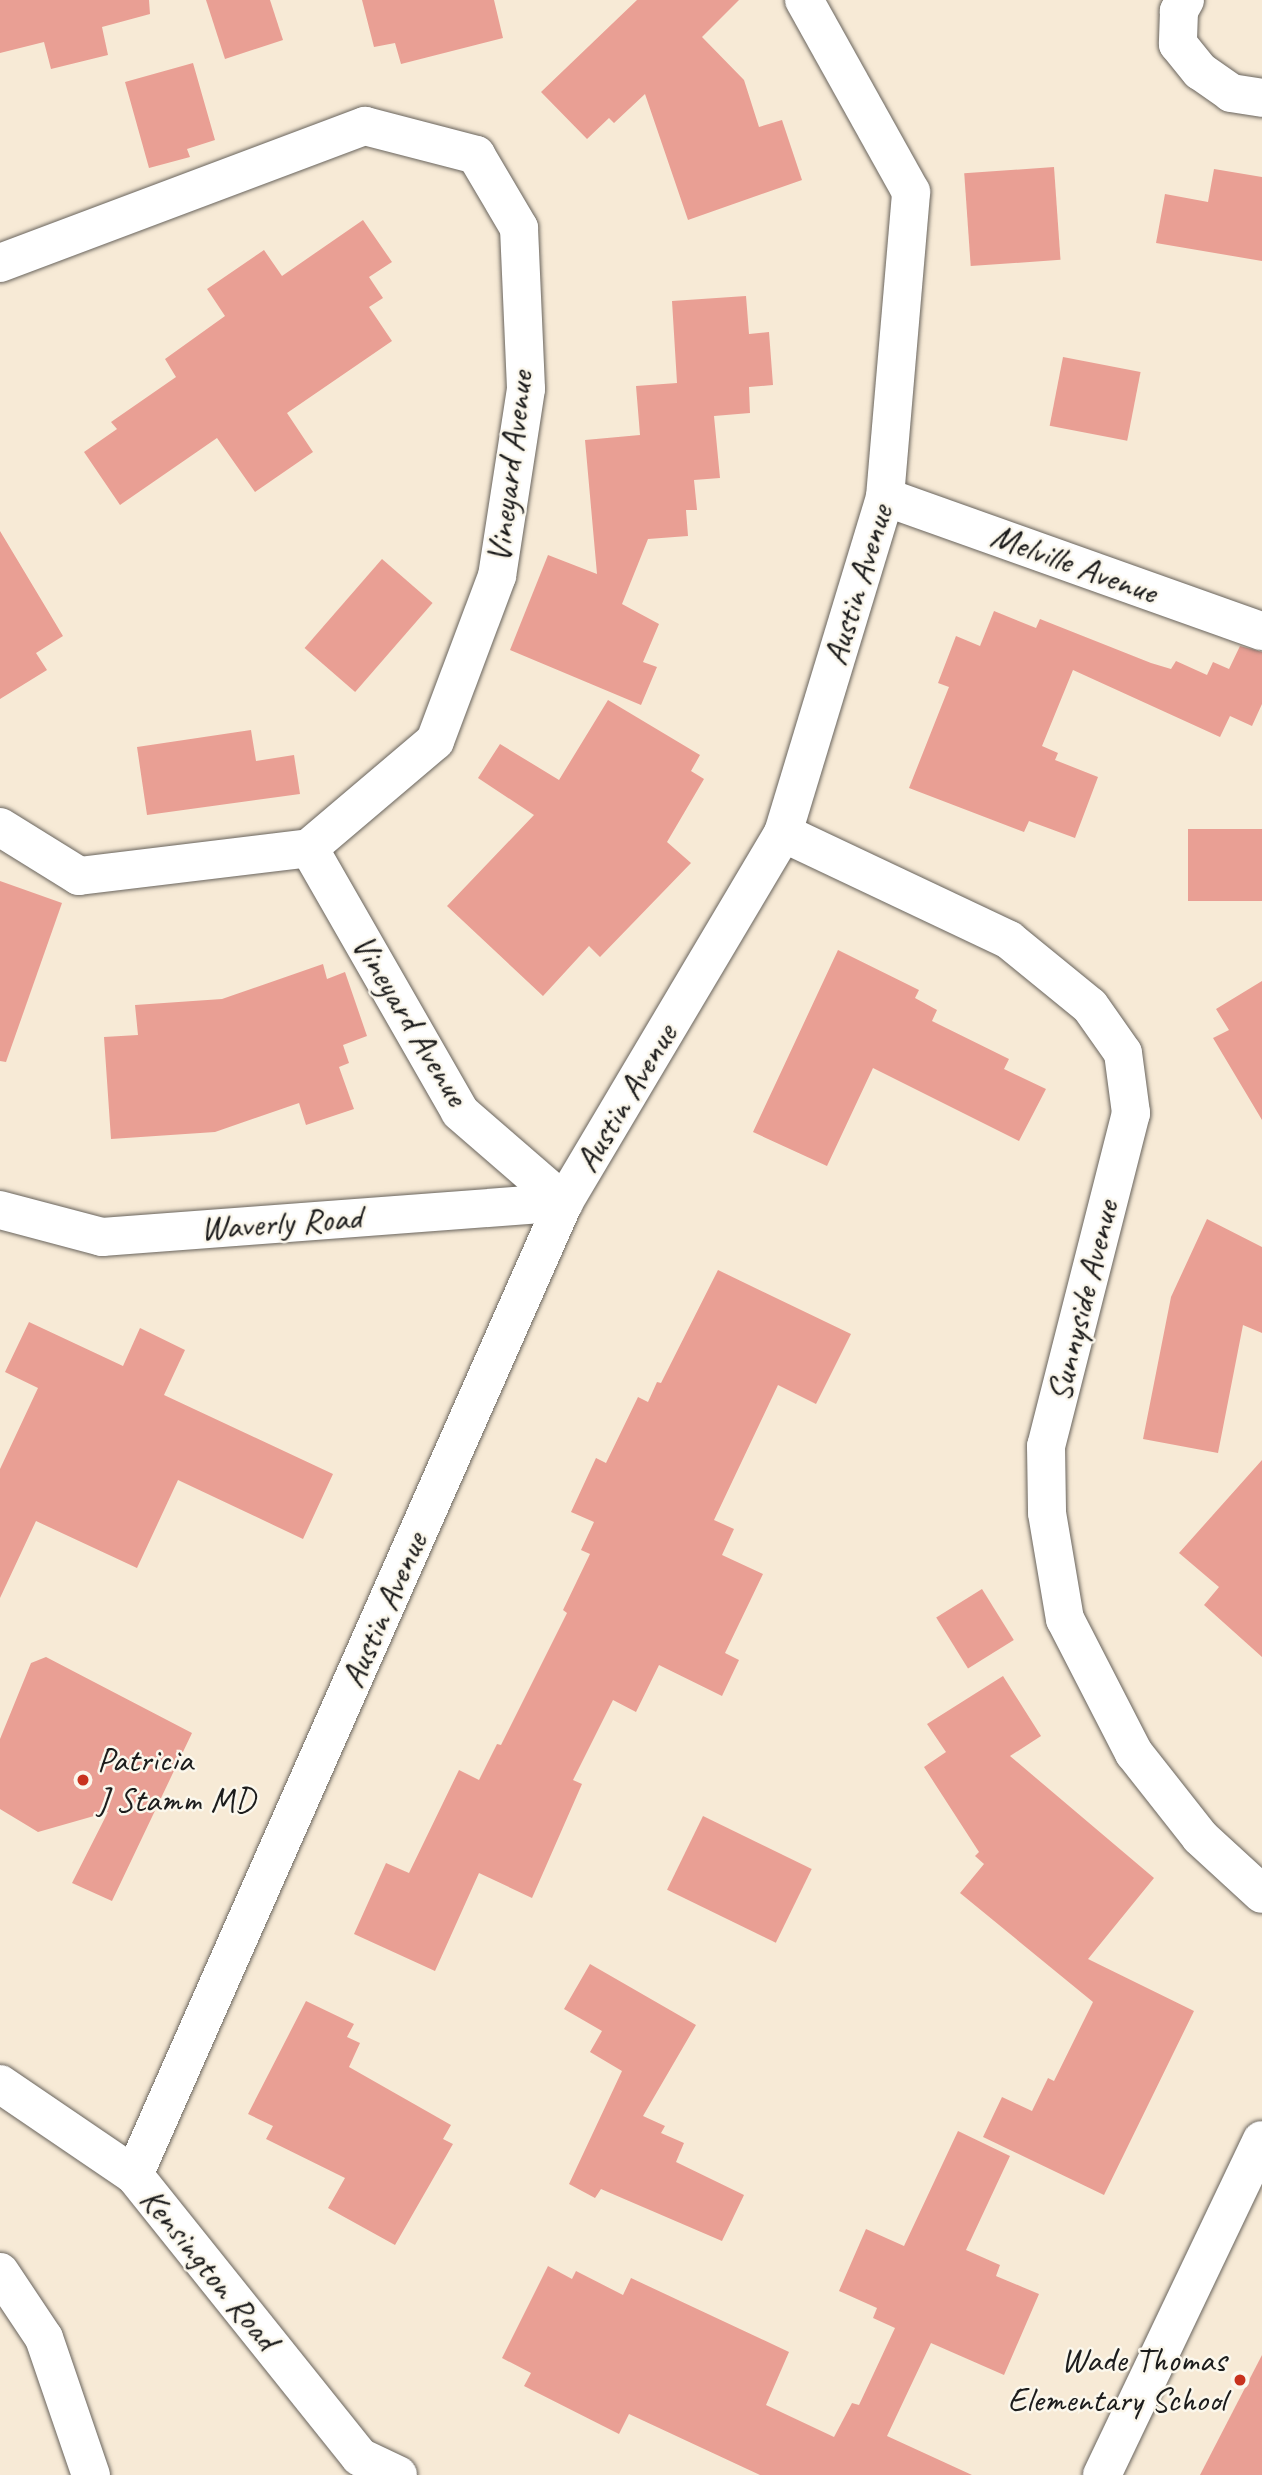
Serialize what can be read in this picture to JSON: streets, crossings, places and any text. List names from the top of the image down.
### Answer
{
  "streets": {
    "street": [
      "Vineyard Avenue",
      "Melville Avenue",
      "Austin Avenue",
      "Waverly Road",
      "Sunnyside Avenue",
      "Kensington Road"
    ]
  },
  "crossings": [
    ["Vineyard Avenue", "Austin Avenue"],
    ["Vineyard Avenue", "Waverly Road"],
    ["Melville Avenue", "Austin Avenue"],
    ["Austin Avenue", "Waverly Road"],
    ["Austin Avenue", "Sunnyside Avenue"],
    ["Austin Avenue", "Kensington Road"]
  ],
  "places": ["Patricia J Stamm MD", "Wade Thomas Elementary School"]
}
